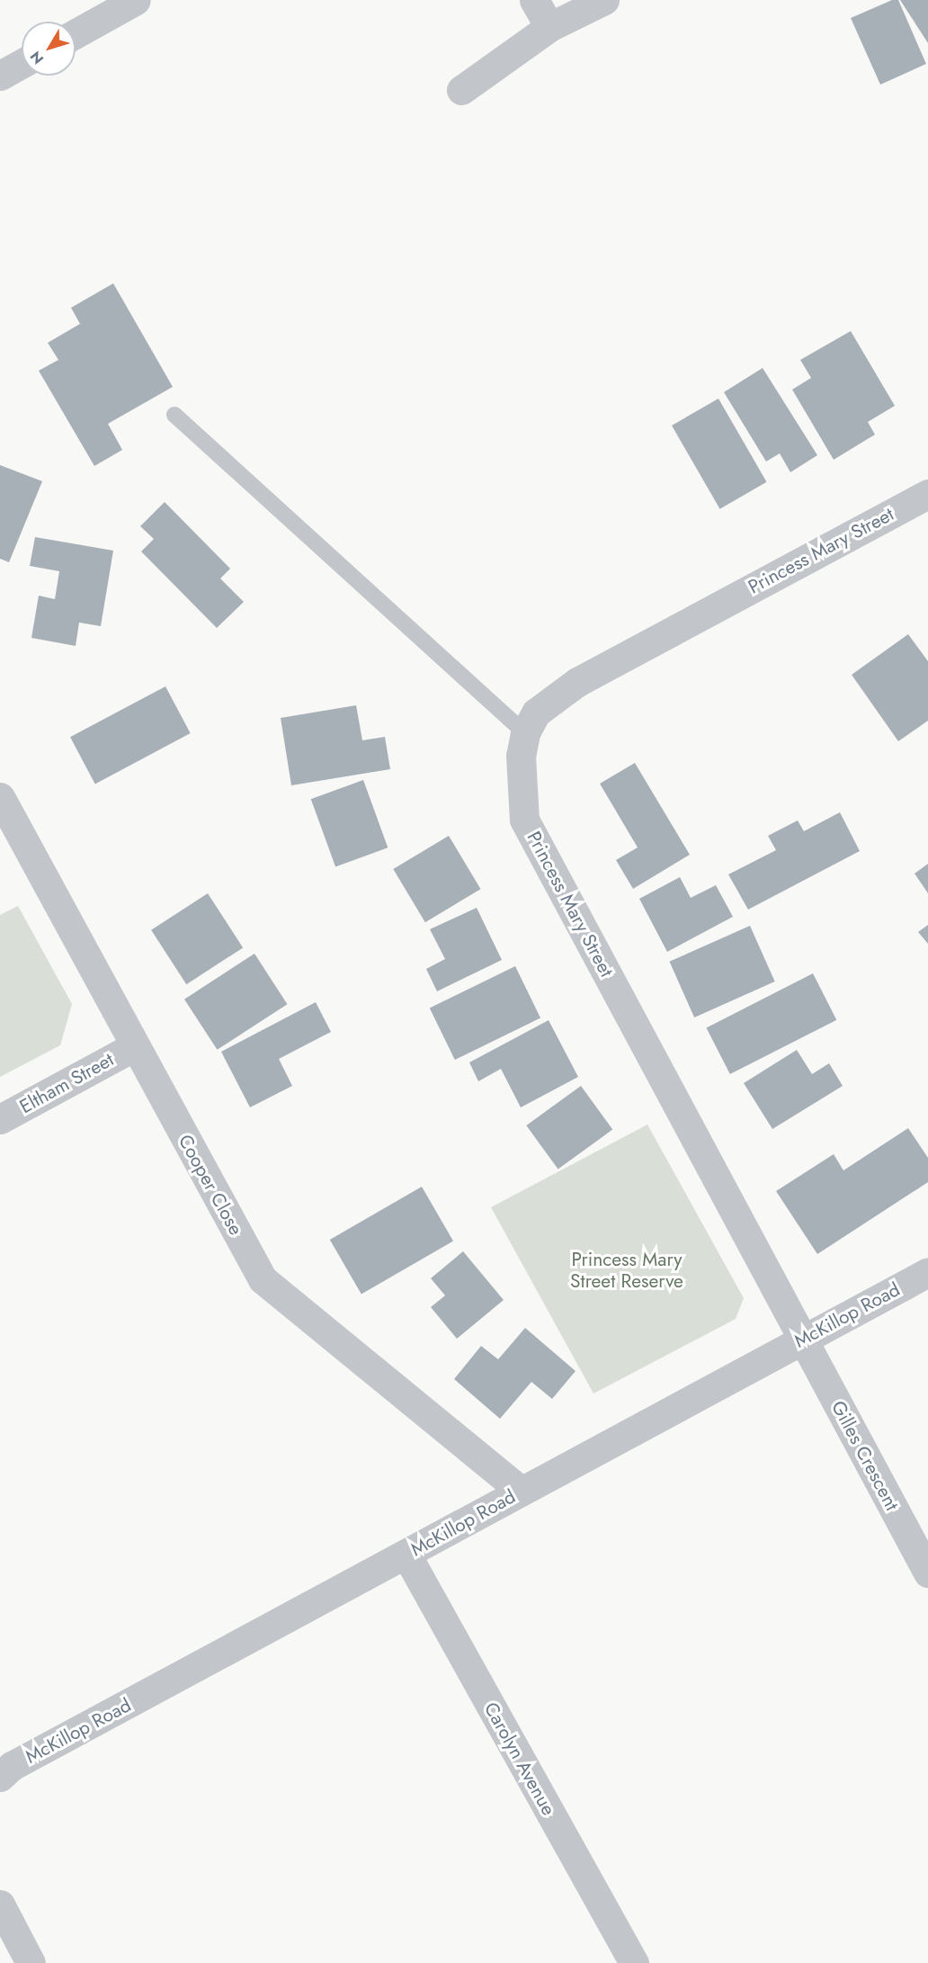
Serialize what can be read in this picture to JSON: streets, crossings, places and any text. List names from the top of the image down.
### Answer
{
  "streets": {
    "street": [
      "Princess Mary Street",
      "Eltham Street",
      "Cooper Close",
      "McKillop Road",
      "Gilles Crescent",
      "Carolyn Avenue"
    ]
  },
  "crossings": [
    ["Princess Mary Street", "McKillop Road"],
    ["Princess Mary Street", "Gilles Crescent"],
    ["Eltham Street", "Cooper Close"],
    ["Cooper Close", "McKillop Road"],
    ["McKillop Road", "Gilles Crescent"],
    ["McKillop Road", "Carolyn Avenue"]
  ],
  "parks": ["Princess Mary Street Reserve"],
  "north": "bottom left"
}
